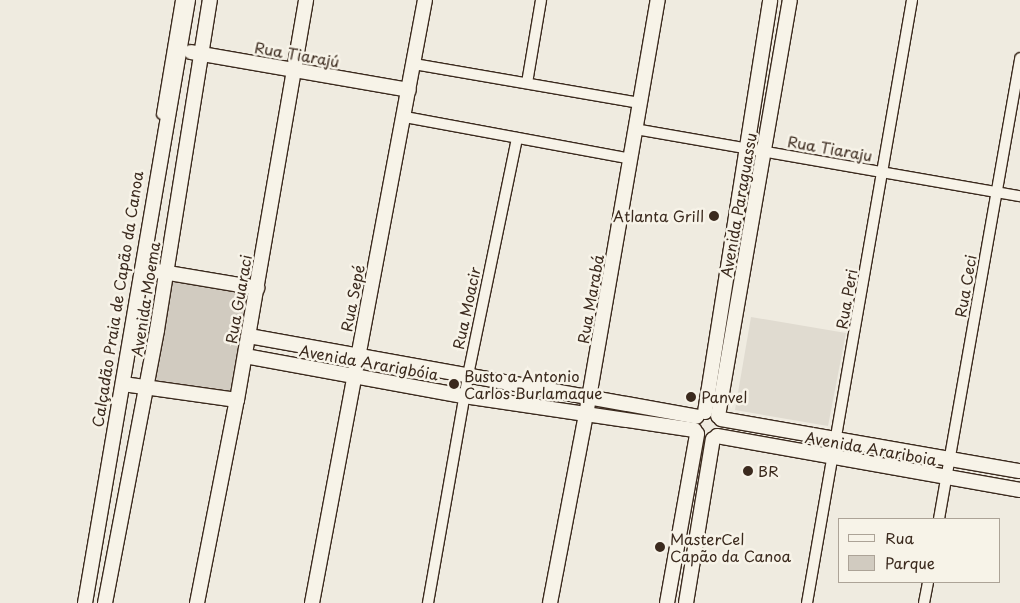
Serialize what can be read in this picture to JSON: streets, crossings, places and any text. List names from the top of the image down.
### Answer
{
  "streets": {
    "street": [
      "Rua Tiarajú",
      "Rua Tiaraju",
      "Avenida Paraguassu",
      "Rua Ceci",
      "Rua Sepé",
      "Calçadão Praia de Capão da Canoa",
      "Avenida Moema",
      "Rua Guaraci",
      "Rua Marabá",
      "Rua Peri",
      "Rua Moacir",
      "Avenida Ararigbóia",
      "Avenida Arariboia"
    ]
  },
  "crossings": [
    ["Rua Tiarajú", "Rua Sepé"],
    ["Rua Tiarajú", "Avenida Moema"],
    ["Rua Tiarajú", "Rua Guaraci"],
    ["Rua Tiaraju", "Avenida Paraguassu"],
    ["Rua Tiaraju", "Rua Ceci"],
    ["Rua Tiaraju", "Rua Marabá"],
    ["Rua Tiaraju", "Rua Peri"],
    ["Avenida Paraguassu", "Avenida Ararigbóia"],
    ["Avenida Paraguassu", "Avenida Arariboia"],
    ["Rua Ceci", "Avenida Arariboia"],
    ["Rua Sepé", "Avenida Ararigbóia"],
    ["Rua Guaraci", "Avenida Ararigbóia"],
    ["Rua Marabá", "Avenida Ararigbóia"],
    ["Rua Peri", "Avenida Arariboia"],
    ["Rua Moacir", "Avenida Ararigbóia"],
    ["Avenida Ararigbóia", "Avenida Arariboia"]
  ],
  "places": [
    "Atlanta Grill",
    "Busto a Antonio Carlos Burlamaque",
    "Panvel",
    "BR",
    "MasterCel Capão da Canoa"
  ],
  "legend": ["Rua", "Parque"]
}
